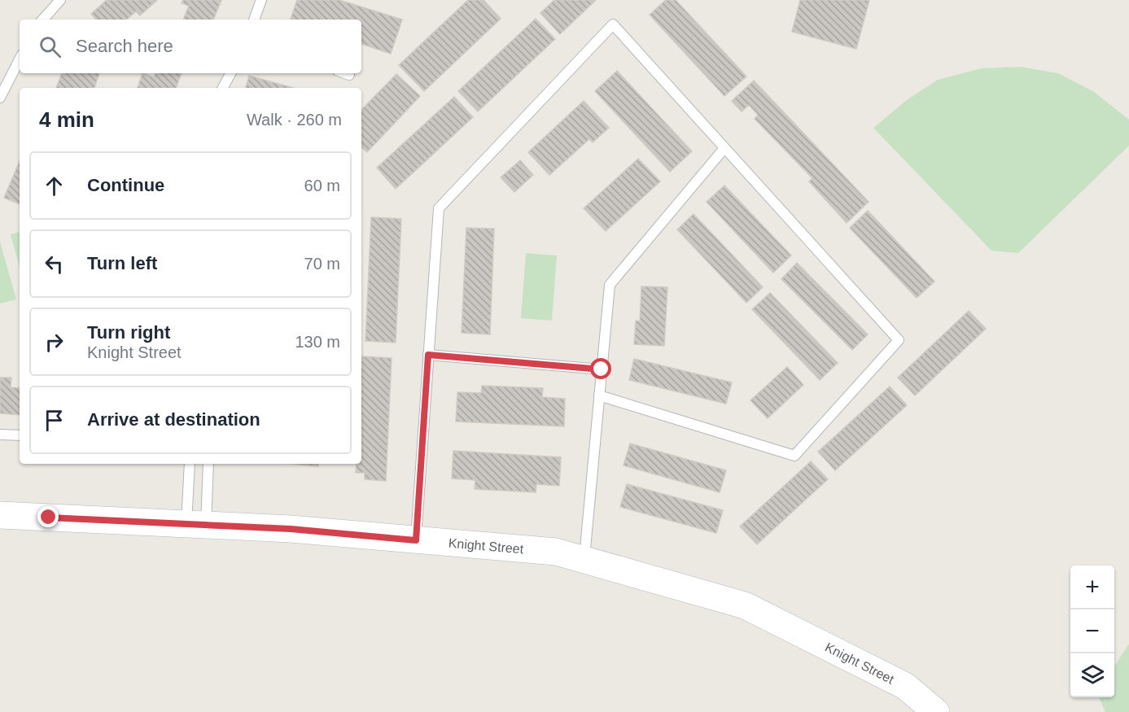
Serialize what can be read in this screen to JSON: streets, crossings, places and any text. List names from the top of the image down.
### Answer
{
  "streets": {
    "street": ["Knight Street"]
  },
  "page": {
    "search": "Search here",
    "heading": ["4 min", "Walk · 260 m"],
    "list": [
      ["Continue", "60 m"],
      ["Turn left", "70 m"],
      ["Turn right", "Knight Street", "130 m"],
      "Arrive at destination"
    ],
    "map_buttons": ["+", "−"]
  }
}
